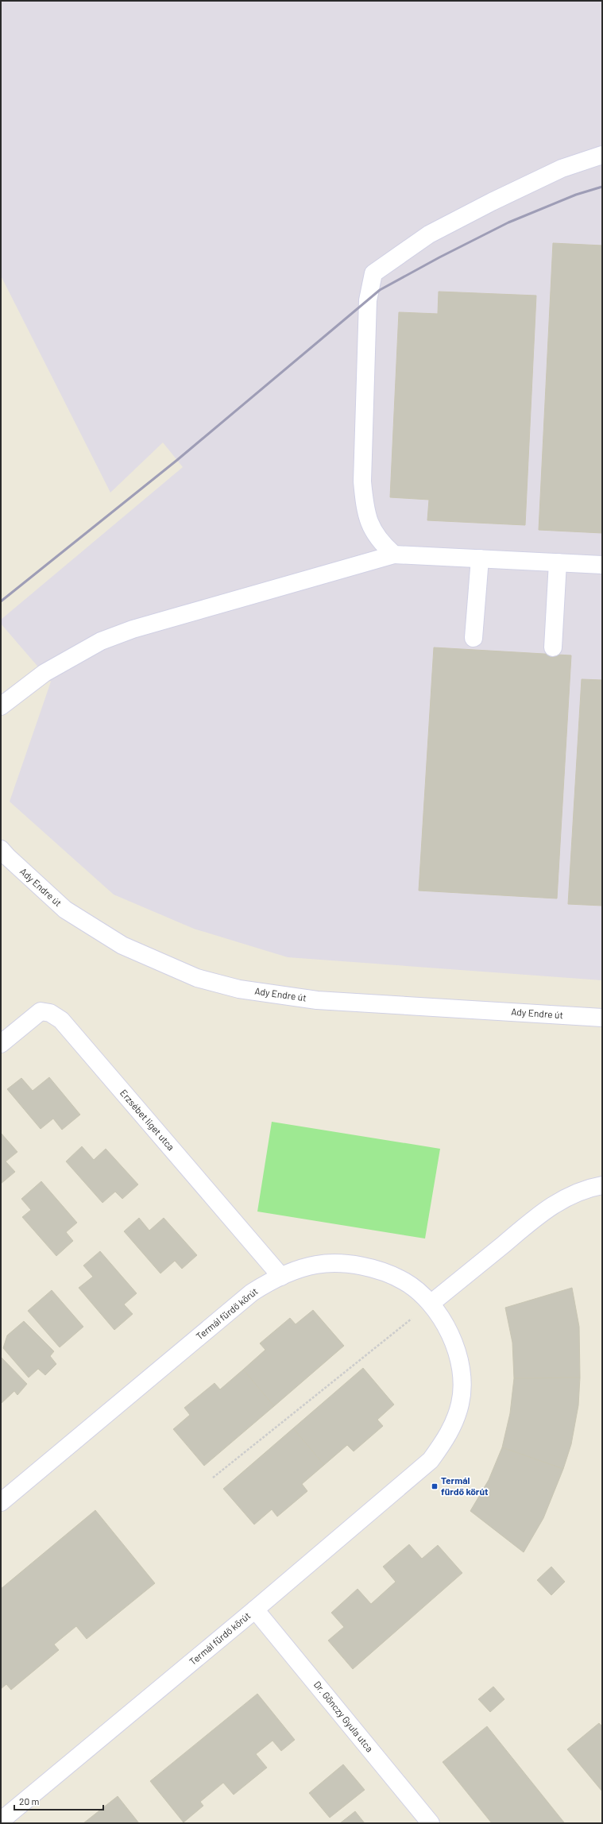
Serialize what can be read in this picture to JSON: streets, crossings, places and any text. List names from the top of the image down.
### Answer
{
  "streets": {
    "street": [
      "Ady Endre út",
      "Erzsébet liget utca",
      "Termál fürdő körút",
      "Dr. Gönczy Gyula utca"
    ]
  },
  "crossings": [
    ["Erzsébet liget utca", "Termál fürdő körút"],
    ["Termál fürdő körút", "Dr. Gönczy Gyula utca"]
  ],
  "places": {
    "transit": ["Termál fürdő körút"]
  },
  "scale_bar": "20 m"
}
